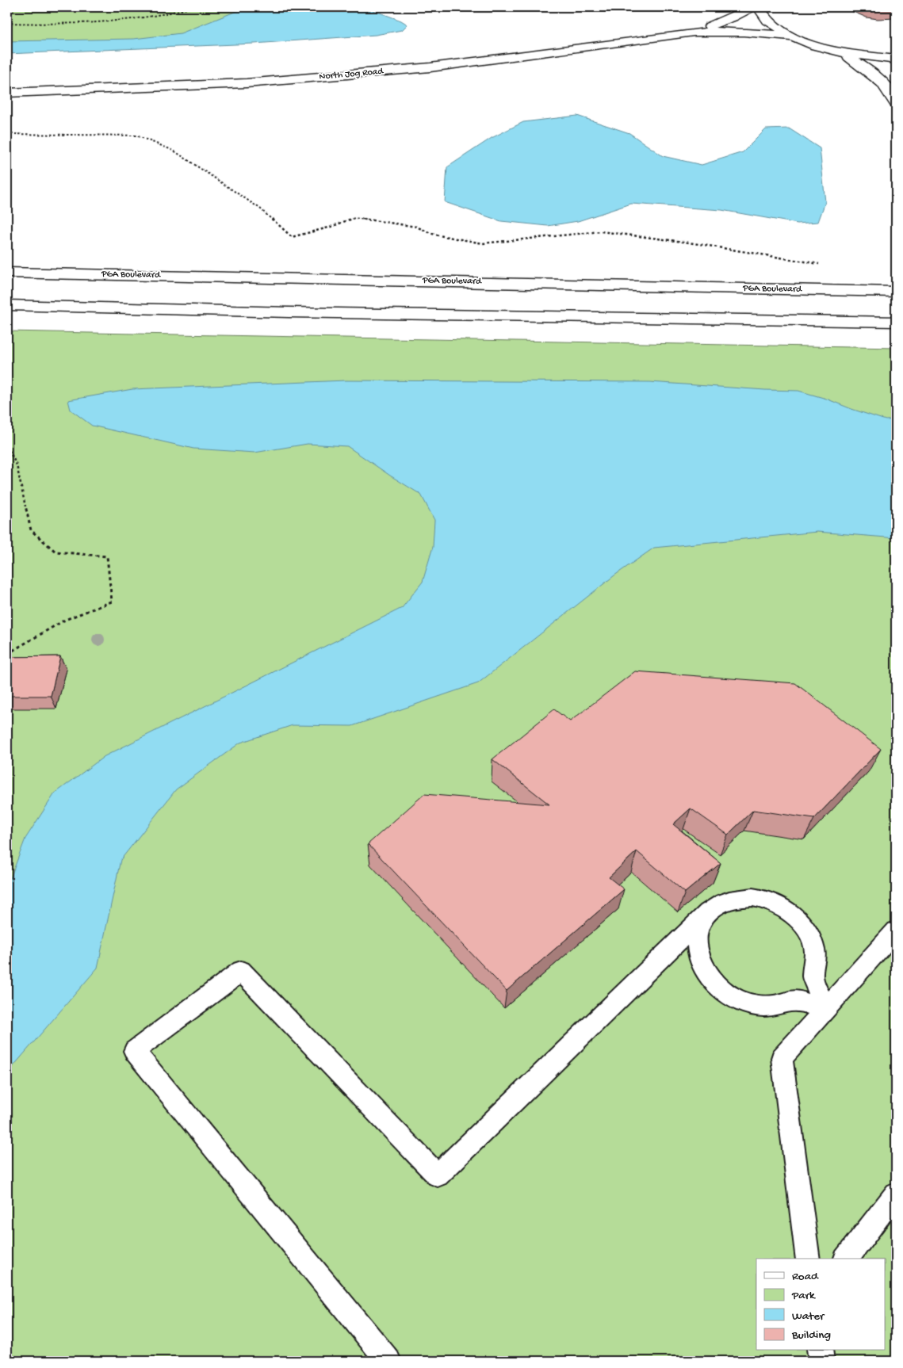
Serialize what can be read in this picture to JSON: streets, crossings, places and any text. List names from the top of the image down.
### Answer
{
  "streets": {
    "main road": ["North Jog Road", "PGA Boulevard"]
  },
  "legend": [
    "Road",
    "Park",
    "Water",
    "Building"
  ]
}
